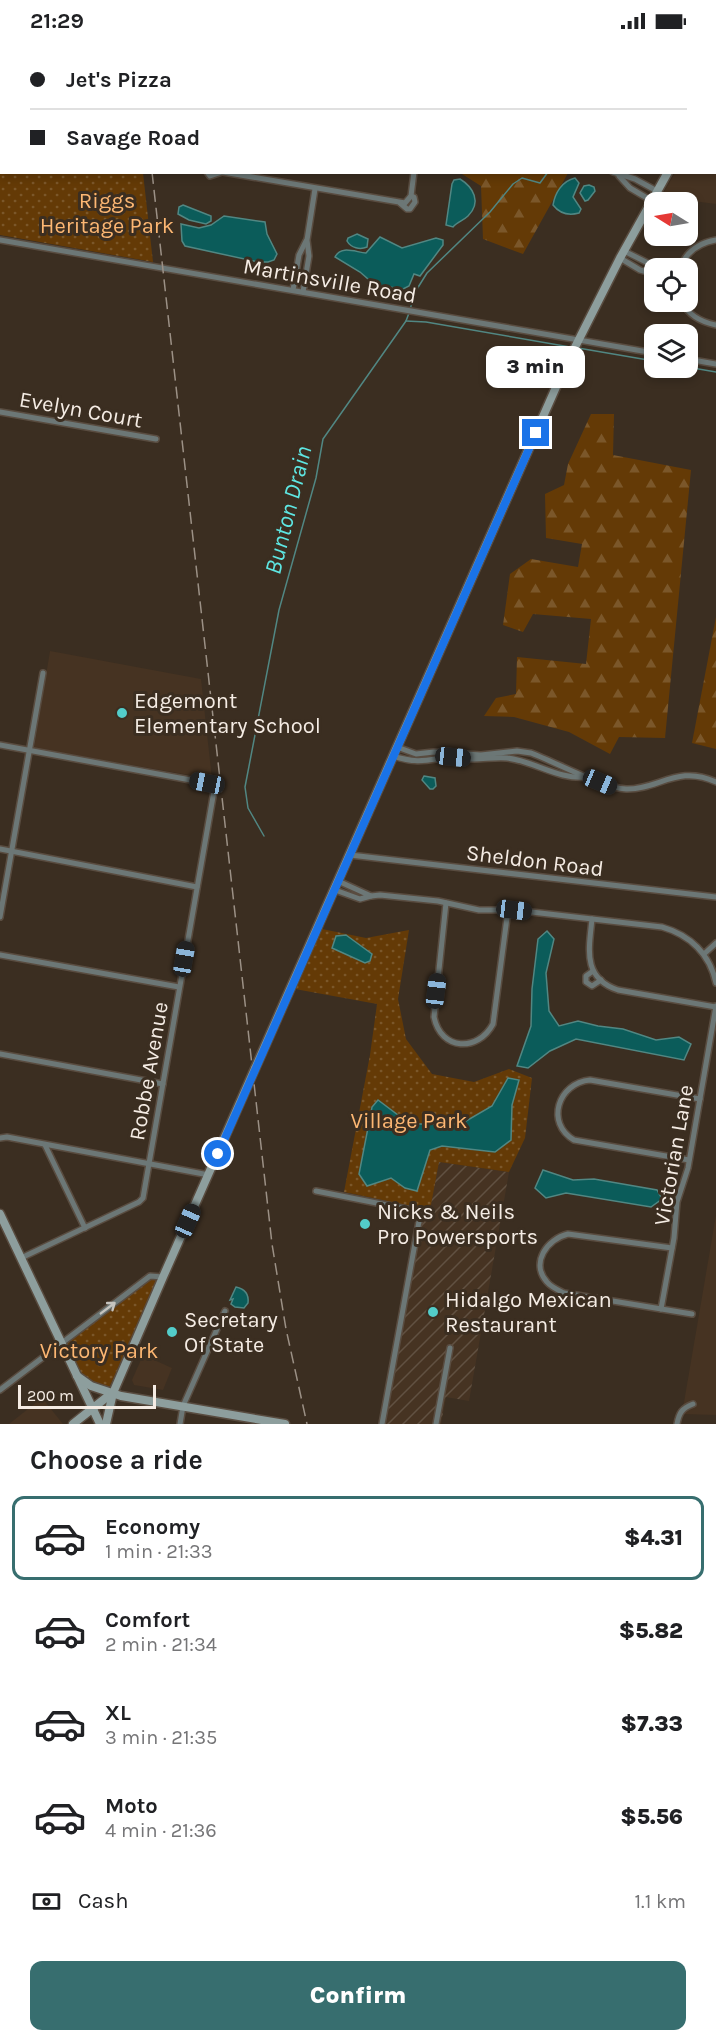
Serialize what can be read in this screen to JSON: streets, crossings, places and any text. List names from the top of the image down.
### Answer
{
  "streets": {
    "street": [
      "Martinsville Road",
      "Evelyn Court",
      "Sheldon Road",
      "Robbe Avenue",
      "Victorian Lane"
    ]
  },
  "water": ["Bunton Drain"],
  "parks": ["Riggs Heritage Park", "Village Park", "Victory Park"],
  "places": [
    "Edgemont Elementary School",
    "Nicks & Neils Pro Powersports",
    "Hidalgo Mexican Restaurant",
    "Secretary Of State"
  ],
  "scale_bar": "200 m",
  "north": "left",
  "page": {
    "status": "21:29",
    "banner": ["Jet's Pizza", "Savage Road"],
    "bubble": "3 min",
    "scale": "200 m",
    "heading": "Choose a ride",
    "list": [
      {
        "name": "Economy",
        "note": "1 min · 21:33",
        "value": "$4.31"
      },
      {
        "name": "Comfort",
        "note": "2 min · 21:34",
        "value": "$5.82"
      },
      {
        "name": "XL",
        "note": "3 min · 21:35",
        "value": "$7.33"
      },
      {
        "name": "Moto",
        "note": "4 min · 21:36",
        "value": "$5.56"
      }
    ],
    "pay": ["Cash", "1.1 km"],
    "buttons": "Confirm"
  }
}
